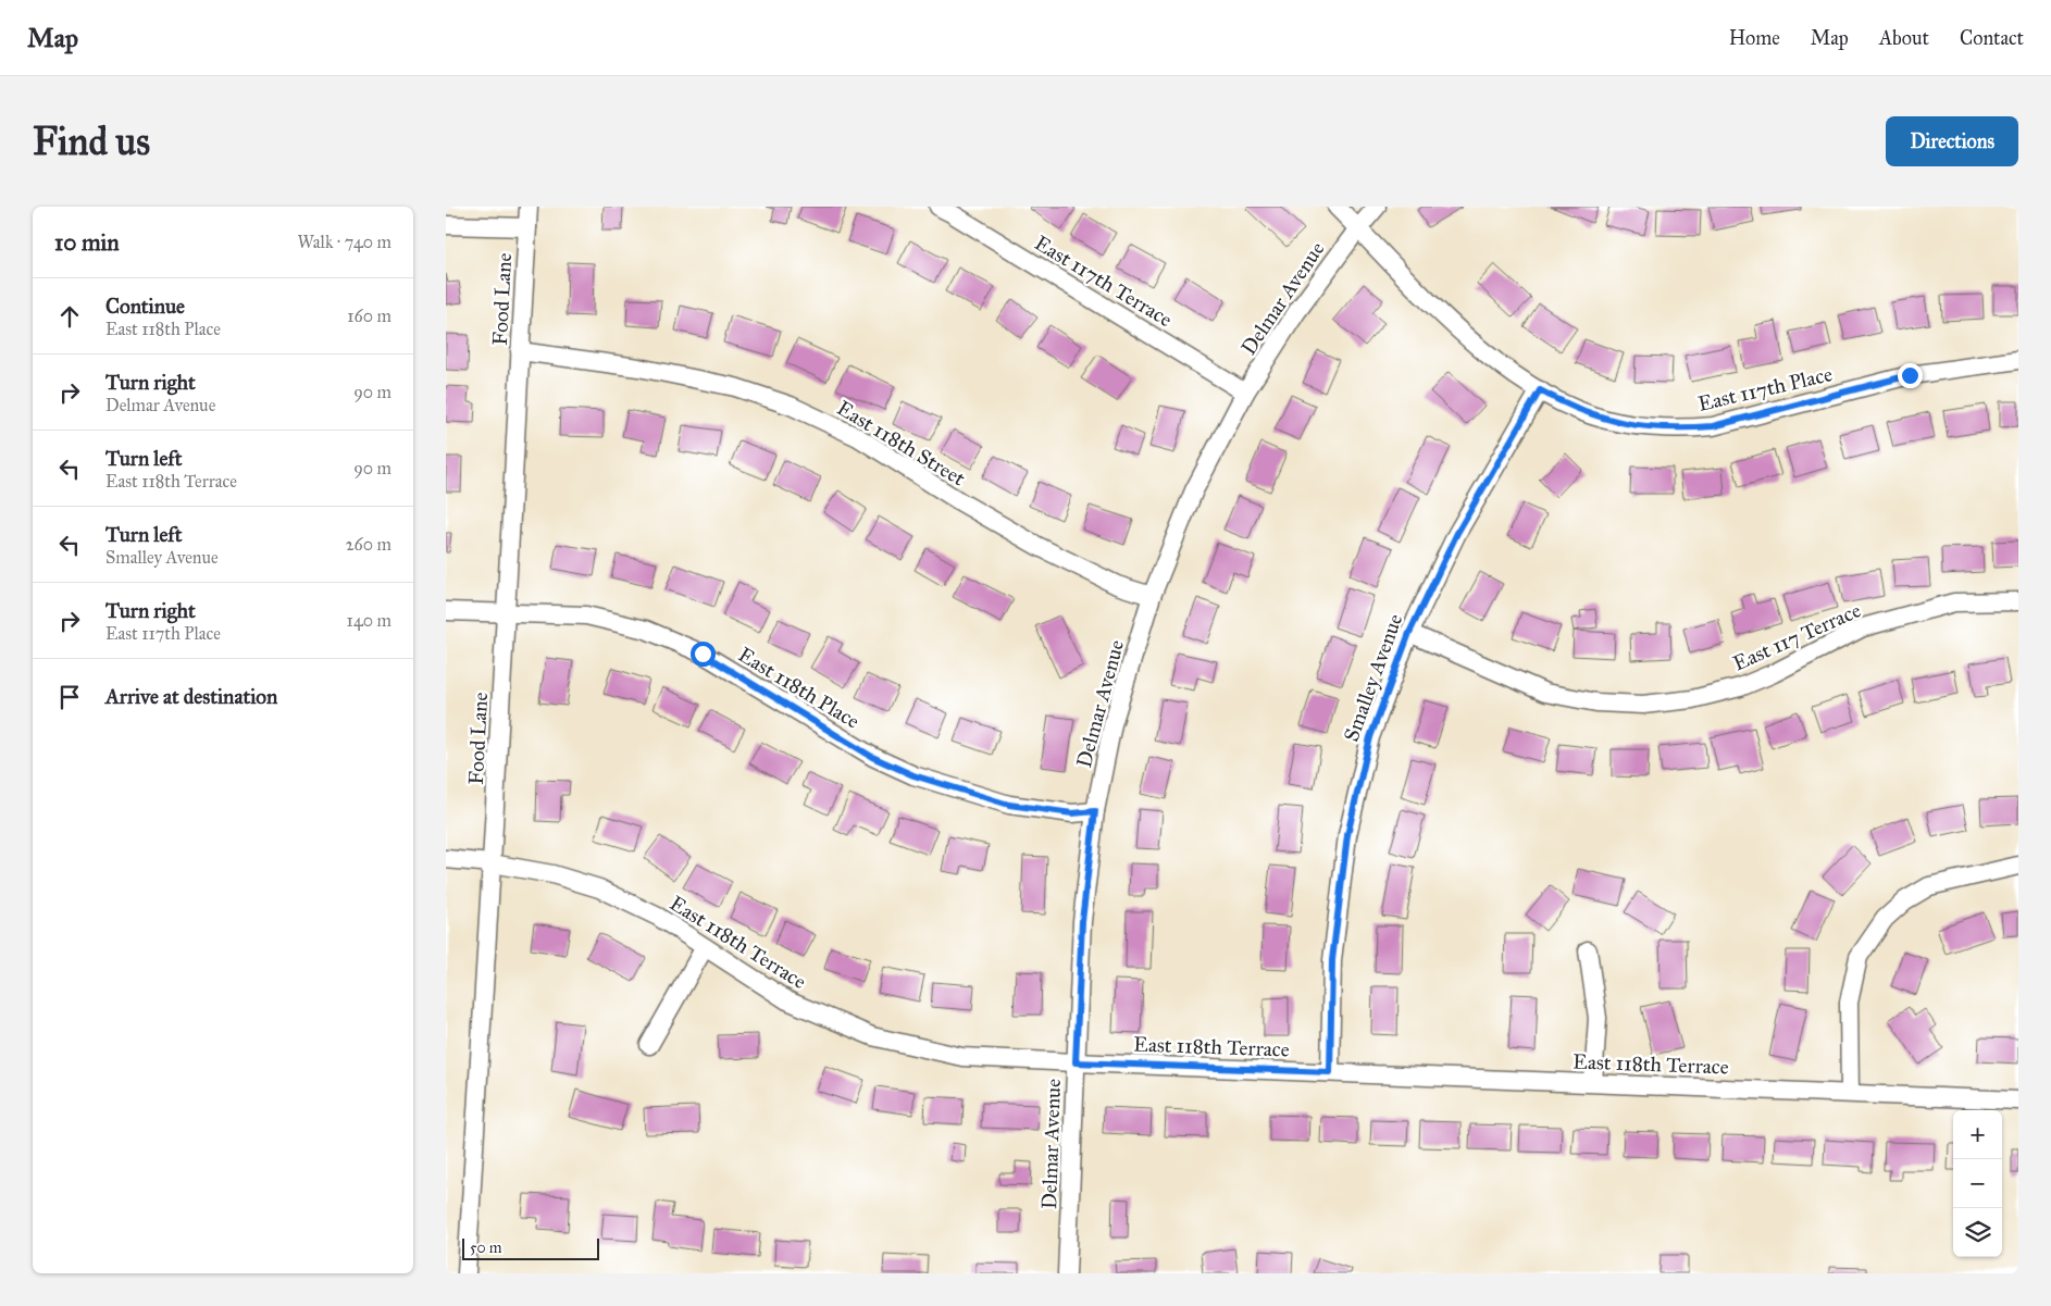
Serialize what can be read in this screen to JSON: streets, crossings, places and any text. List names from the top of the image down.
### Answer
{
  "streets": {
    "street": [
      "East 117th Terrace",
      "Delmar Avenue",
      "Food Lane",
      "East 117th Place",
      "East 118th Street",
      "East 117 Terrace",
      "Smalley Avenue",
      "East 118th Place",
      "East 118th Terrace"
    ]
  },
  "crossings": [
    ["East 117th Terrace", "Delmar Avenue"],
    ["Delmar Avenue", "East 117th Place"],
    ["Delmar Avenue", "East 118th Street"],
    ["Delmar Avenue", "East 118th Place"],
    ["Delmar Avenue", "East 118th Terrace"],
    ["Food Lane", "East 118th Street"],
    ["Food Lane", "East 118th Place"],
    ["Food Lane", "East 118th Terrace"],
    ["East 117th Place", "Smalley Avenue"],
    ["East 117 Terrace", "Smalley Avenue"],
    ["Smalley Avenue", "East 118th Terrace"]
  ],
  "scale_bar": "50 m",
  "page": {
    "header": "Map",
    "nav": [
      "Home",
      "Map",
      "About",
      "Contact"
    ],
    "buttons": "Directions",
    "title": "Find us",
    "heading": ["10 min", "Walk · 740 m"],
    "list": [
      ["Continue", "East 118th Place", "160 m"],
      ["Turn right", "Delmar Avenue", "90 m"],
      ["Turn left", "East 118th Terrace", "90 m"],
      ["Turn left", "Smalley Avenue", "260 m"],
      ["Turn right", "East 117th Place", "140 m"],
      "Arrive at destination"
    ],
    "map_buttons": ["+", "−"],
    "scale": "50 m"
  }
}
